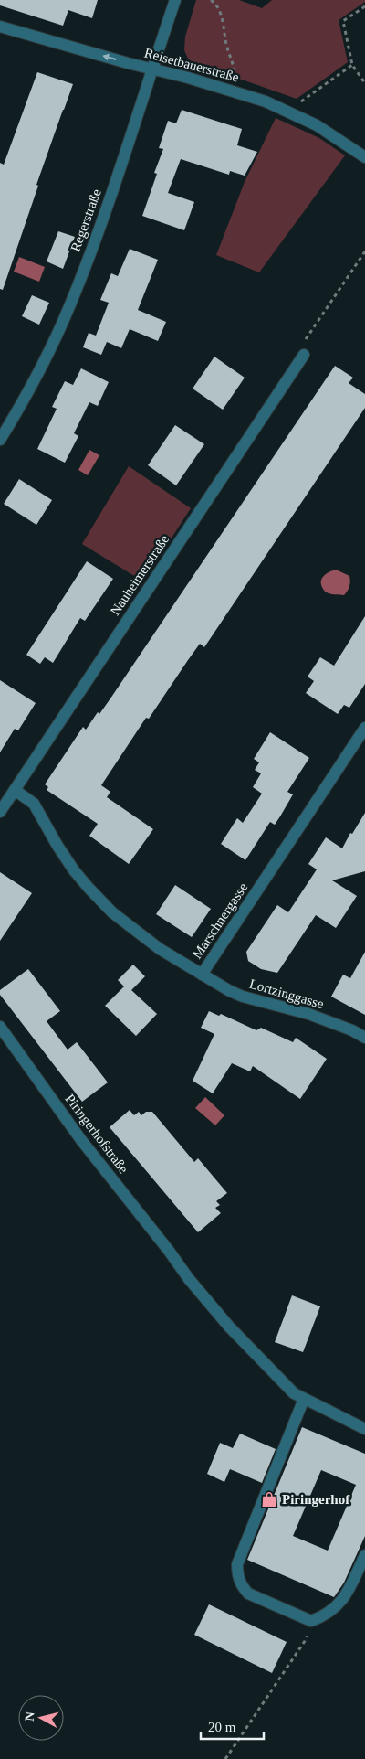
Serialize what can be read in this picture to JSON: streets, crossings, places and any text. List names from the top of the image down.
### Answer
{
  "streets": {
    "street": [
      "Reisetbauerstraße",
      "Regerstraße",
      "Nauheimerstraße",
      "Marschnergasse",
      "Lortzinggasse",
      "Piringerhofstraße"
    ]
  },
  "crossings": [
    ["Reisetbauerstraße", "Regerstraße"],
    ["Nauheimerstraße", "Marschnergasse"],
    ["Marschnergasse", "Lortzinggasse"]
  ],
  "one_way": ["Reisetbauerstraße"],
  "places": {
    "shop": ["Piringerhof"]
  },
  "scale_bar": "20 m",
  "north": "left"
}
